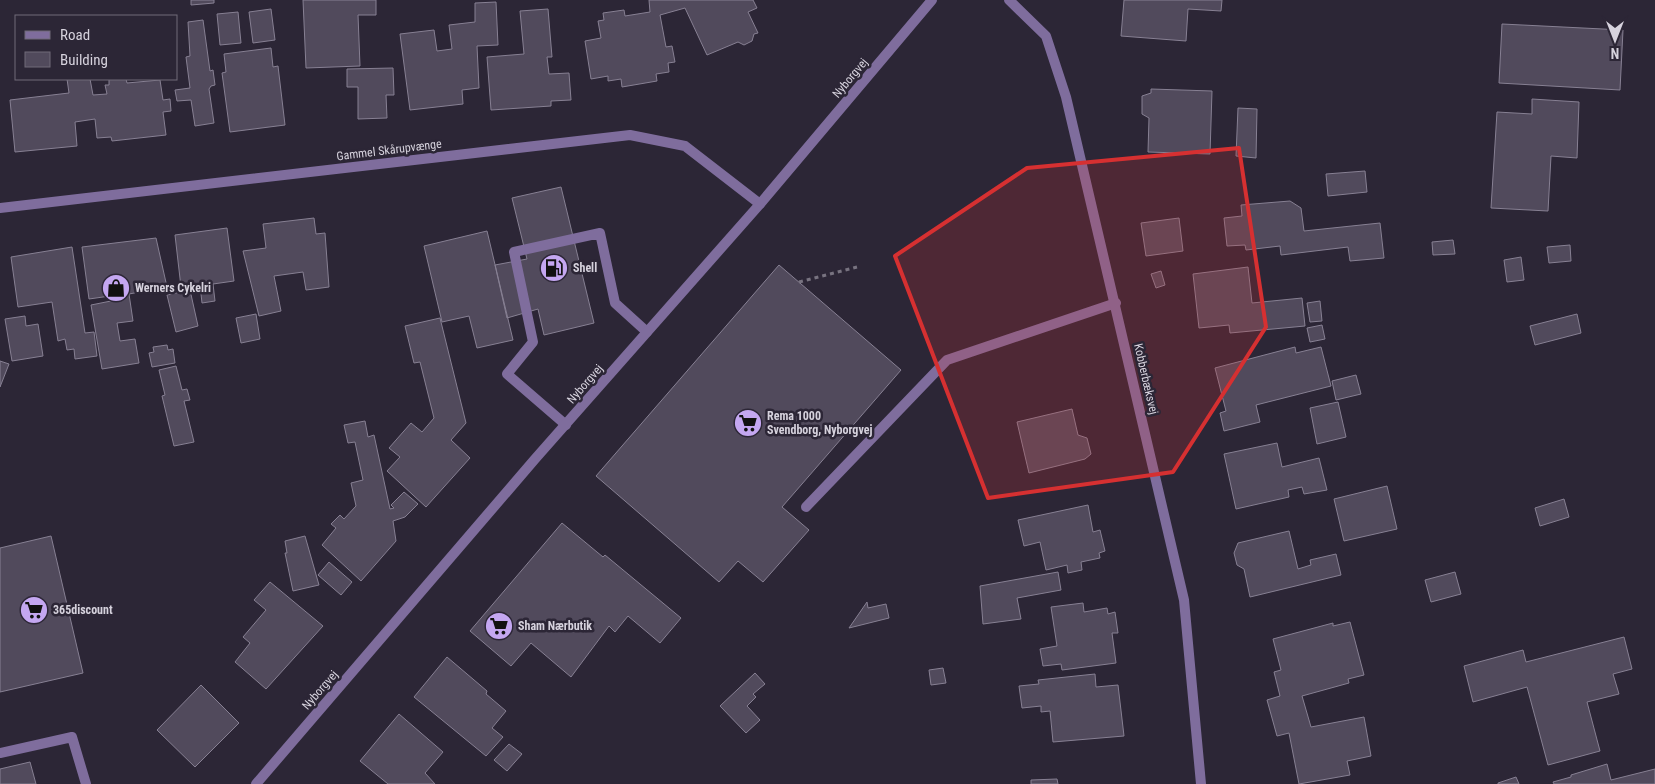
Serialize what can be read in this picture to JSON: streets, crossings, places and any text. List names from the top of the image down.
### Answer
{
  "streets": {
    "street": ["Nyborgvej", "Gammel Skårupvænge", "Kobberbæksvej"]
  },
  "crossings": [
    ["Nyborgvej", "Gammel Skårupvænge"]
  ],
  "places": {
    "fuel station": ["Shell"],
    "shop": ["Werners Cykelri"],
    "supermarket": ["Rema 1000 Svendborg, Nyborgvej", "365discount", "Sham Nærbutik"]
  },
  "legend": ["Road", "Building"],
  "north": "bottom"
}
